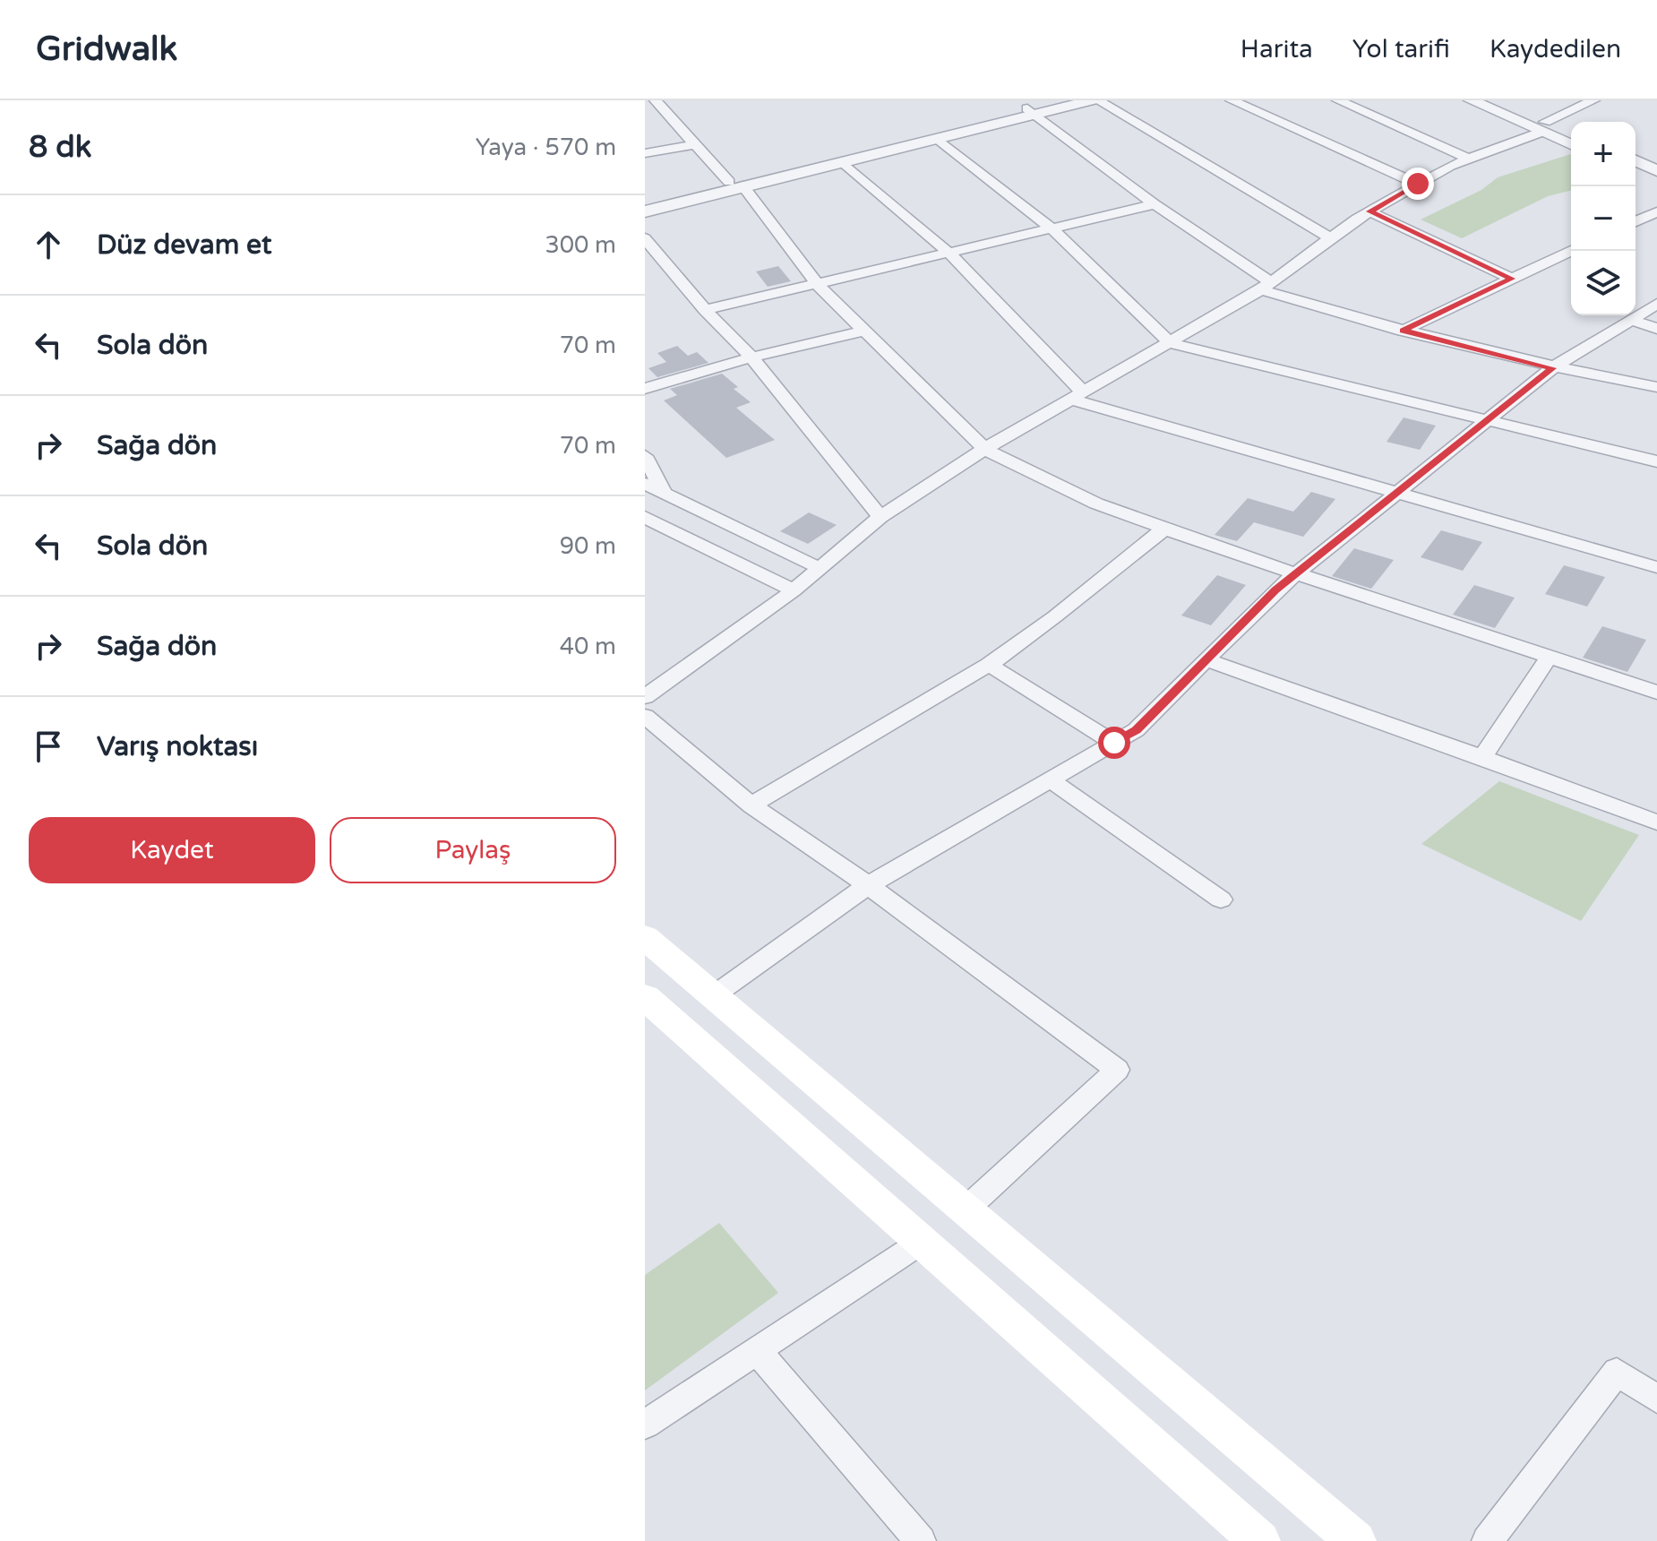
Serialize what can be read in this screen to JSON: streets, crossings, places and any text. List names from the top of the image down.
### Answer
{
  "page": {
    "header": "Gridwalk",
    "nav": ["Harita", "Yol tarifi", "Kaydedilen"],
    "heading": ["8 dk", "Yaya · 570 m"],
    "map_buttons": ["+", "−"],
    "list": [
      ["Düz devam et", "300 m"],
      ["Sola dön", "70 m"],
      ["Sağa dön", "70 m"],
      ["Sola dön", "90 m"],
      ["Sağa dön", "40 m"],
      "Varış noktası"
    ],
    "buttons": ["Kaydet", "Paylaş"]
  }
}
